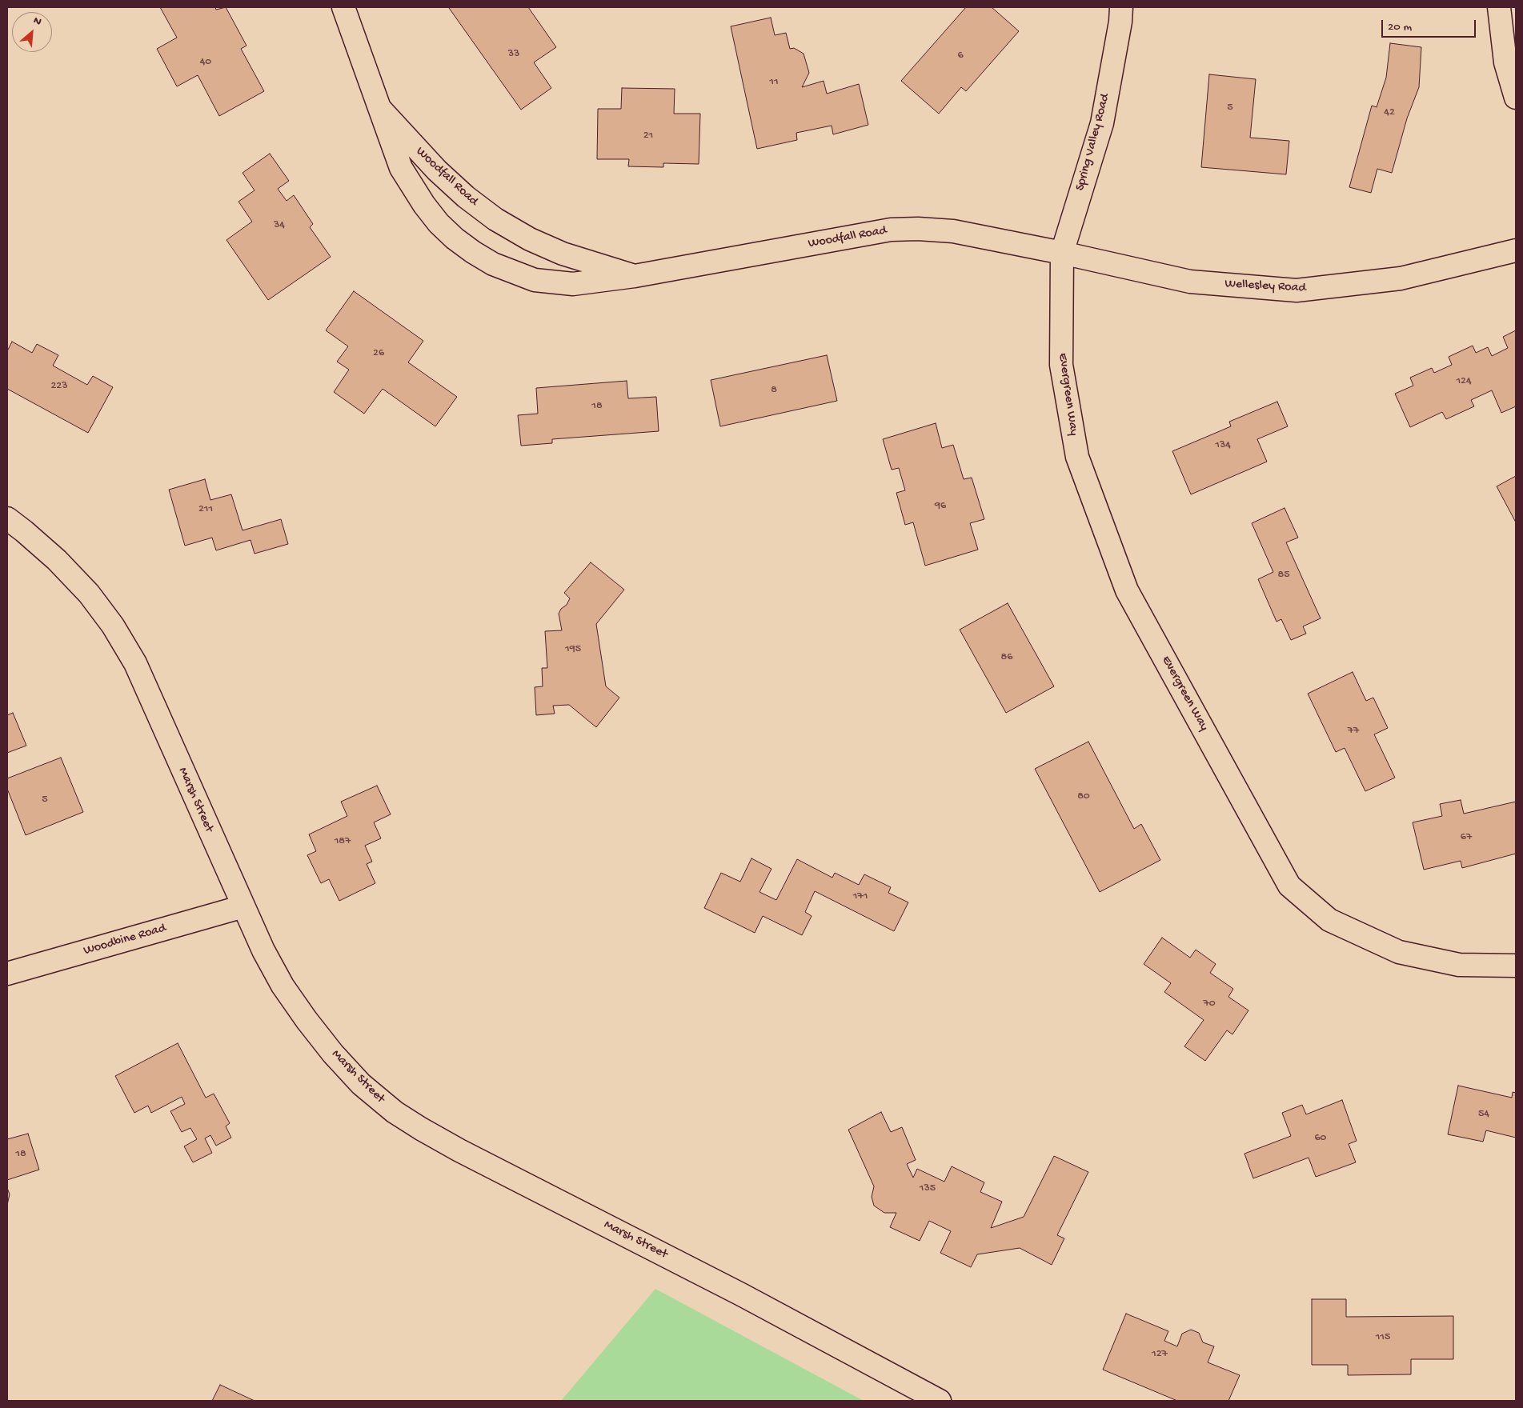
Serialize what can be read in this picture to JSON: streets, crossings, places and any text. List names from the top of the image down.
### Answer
{
  "streets": {
    "street": [
      "Spring Valley Road",
      "Woodfall Road",
      "Wellesley Road",
      "Evergreen Way",
      "Marsh Street",
      "Woodbine Road"
    ]
  },
  "crossings": [
    ["Spring Valley Road", "Woodfall Road"],
    ["Spring Valley Road", "Wellesley Road"],
    ["Spring Valley Road", "Evergreen Way"],
    ["Woodfall Road", "Wellesley Road"],
    ["Woodfall Road", "Evergreen Way"],
    ["Wellesley Road", "Evergreen Way"],
    ["Marsh Street", "Woodbine Road"]
  ],
  "house_numbers": [
    "33",
    "6",
    "40",
    "11",
    "5",
    "42",
    "21",
    "34",
    "26",
    "124",
    "223",
    "8",
    "18",
    "134",
    "96",
    "211",
    "85",
    "195",
    "86",
    "77",
    "80",
    "5",
    "67",
    "187",
    "171",
    "70",
    "54",
    "60",
    "18",
    "135",
    "115",
    "127"
  ],
  "scale_bar": "20 m",
  "north": "top right"
}
